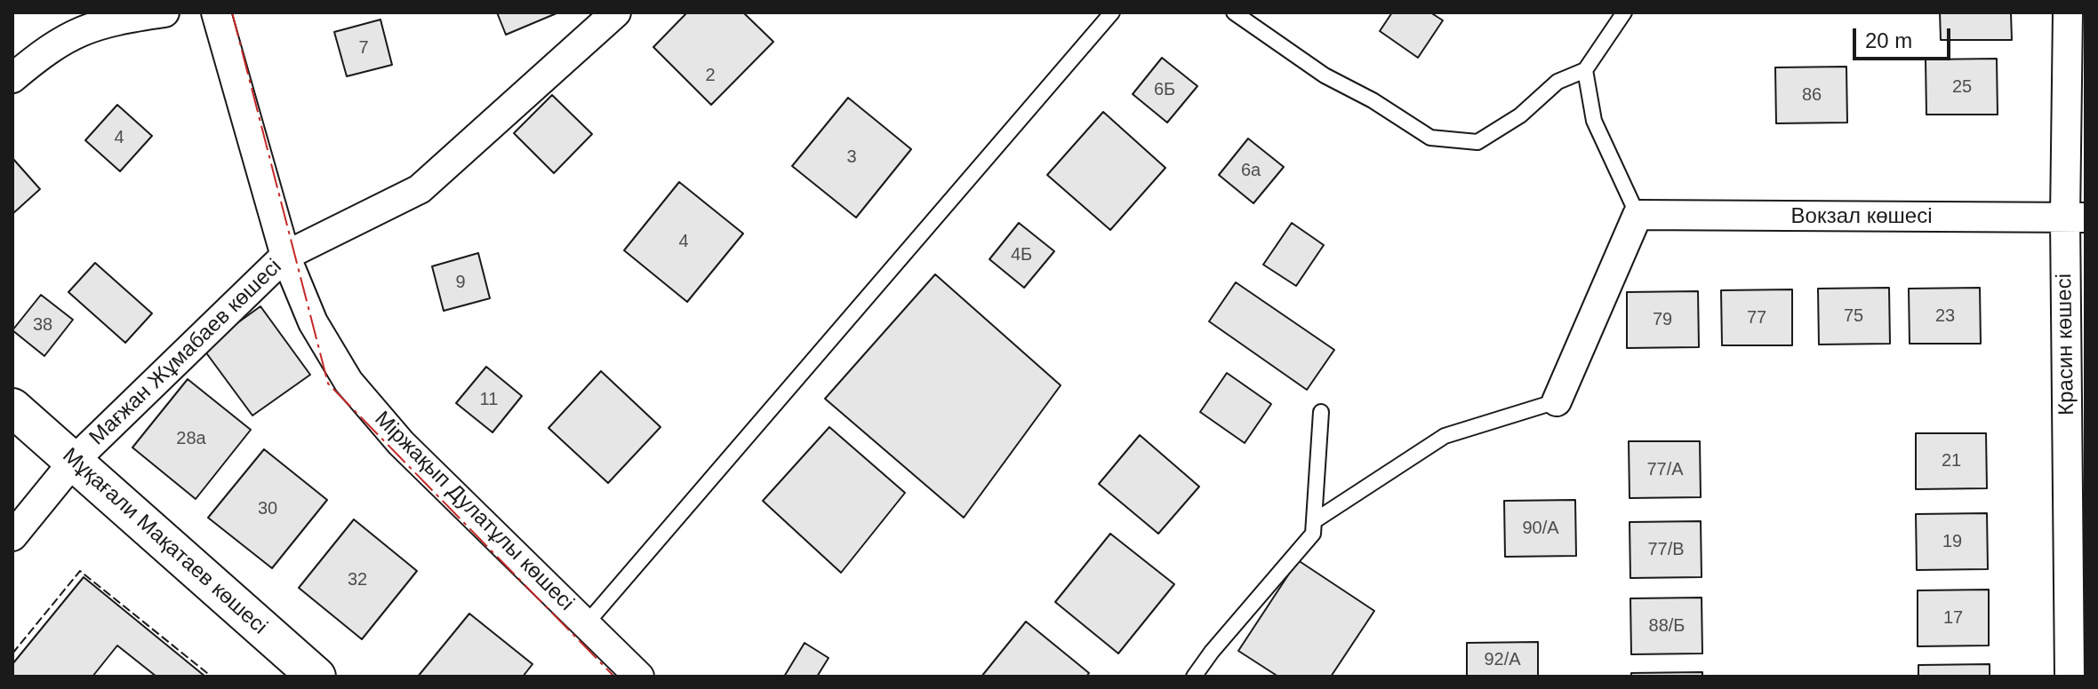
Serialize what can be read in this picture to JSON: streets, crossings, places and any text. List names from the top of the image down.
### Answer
{
  "streets": {
    "street": [
      "Вокзал көшесі",
      "Красин көшесі",
      "Мағжан Жұмабаев көшесі",
      "Міржақып Дулатұлы көшесі",
      "Мұқағали Мақатаев көшесі"
    ]
  },
  "crossings": [
    ["Вокзал көшесі", "Красин көшесі"],
    ["Мағжан Жұмабаев көшесі", "Міржақып Дулатұлы көшесі"],
    ["Мағжан Жұмабаев көшесі", "Мұқағали Мақатаев көшесі"]
  ],
  "house_numbers": [
    "7",
    "2",
    "25",
    "6Б",
    "86",
    "4",
    "3",
    "6а",
    "4",
    "4Б",
    "9",
    "75",
    "23",
    "77",
    "79",
    "38",
    "11",
    "28а",
    "21",
    "77/А",
    "30",
    "90/А",
    "19",
    "77/В",
    "32",
    "17",
    "88/Б",
    "92/А"
  ],
  "scale_bar": "20 m"
}
